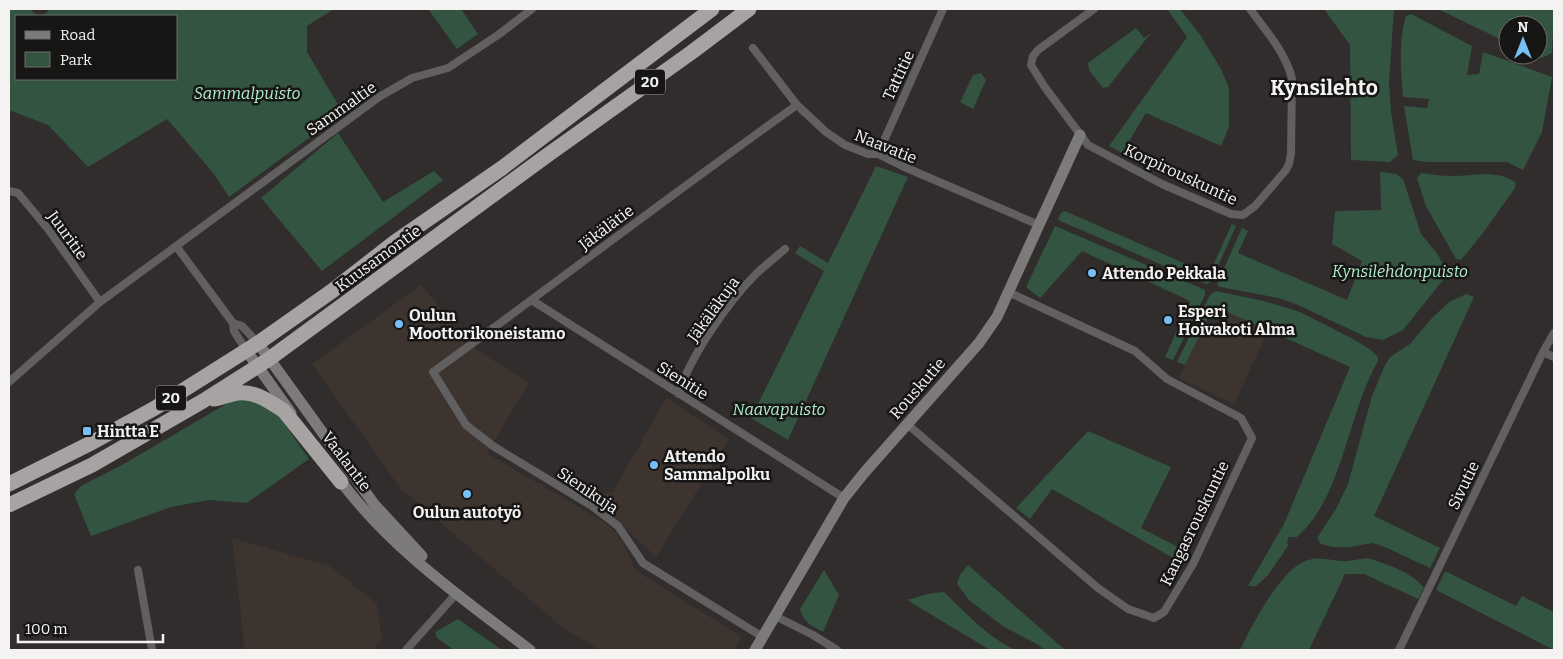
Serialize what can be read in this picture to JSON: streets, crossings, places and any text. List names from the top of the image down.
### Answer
{
  "streets": {
    "highway": ["20", "Kuusamontie"],
    "street": [
      "Tattitie",
      "Sammaltie",
      "Naavatie",
      "Korpirouskuntie",
      "Jäkälätie",
      "Juuritie",
      "Jäkäläkuja",
      "Sienitie",
      "Rouskutie",
      "Vaalantie",
      "Sivutie",
      "Sienikuja",
      "Kangasrouskuntie"
    ]
  },
  "crossings": [
    ["Tattitie", "Naavatie"],
    ["Sammaltie", "Juuritie"],
    ["Naavatie", "Jäkälätie"],
    ["Naavatie", "Rouskutie"],
    ["Korpirouskuntie", "Rouskutie"],
    ["Jäkälätie", "Sienitie"],
    ["Jäkälätie", "Sienikuja"],
    ["Kuusamontie", "Vaalantie"],
    ["Jäkäläkuja", "Sienitie"],
    ["Sienitie", "Rouskutie"],
    ["Rouskutie", "Sienikuja"],
    ["Rouskutie", "Kangasrouskuntie"]
  ],
  "districts": ["Kynsilehto"],
  "parks": ["Sammalpuisto", "Kynsilehdonpuisto", "Naavapuisto"],
  "places": {
    "other": [
      "Attendo Pekkala",
      "Esperi Hoivakoti Alma",
      "Oulun Moottorikoneistamo",
      "Attendo Sammalpolku",
      "Oulun autotyö"
    ],
    "transit": ["Hintta E"]
  },
  "legend": ["Road", "Park"],
  "scale_bar": "100 m",
  "north": "top"
}
